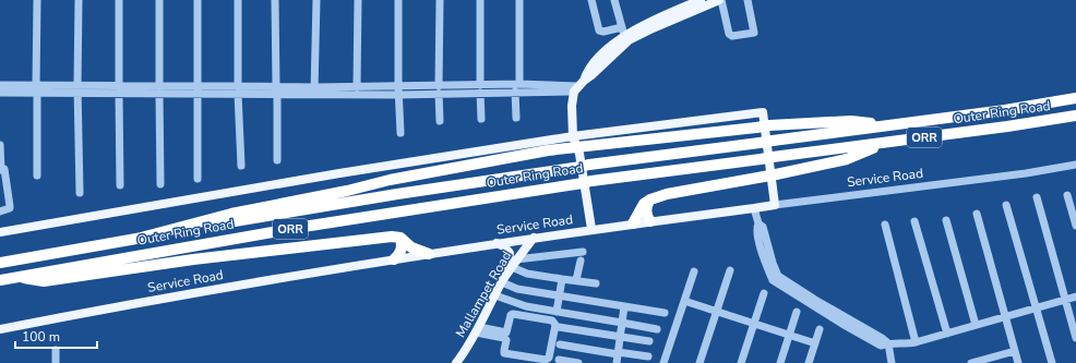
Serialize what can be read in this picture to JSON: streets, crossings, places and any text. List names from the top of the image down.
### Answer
{
  "streets": {
    "highway": ["Outer Ring Road", "ORR"],
    "main road": ["Service Road", "Mallampet Road"]
  },
  "crossings": [
    ["Service Road", "Mallampet Road"]
  ],
  "scale_bar": "100 m"
}
